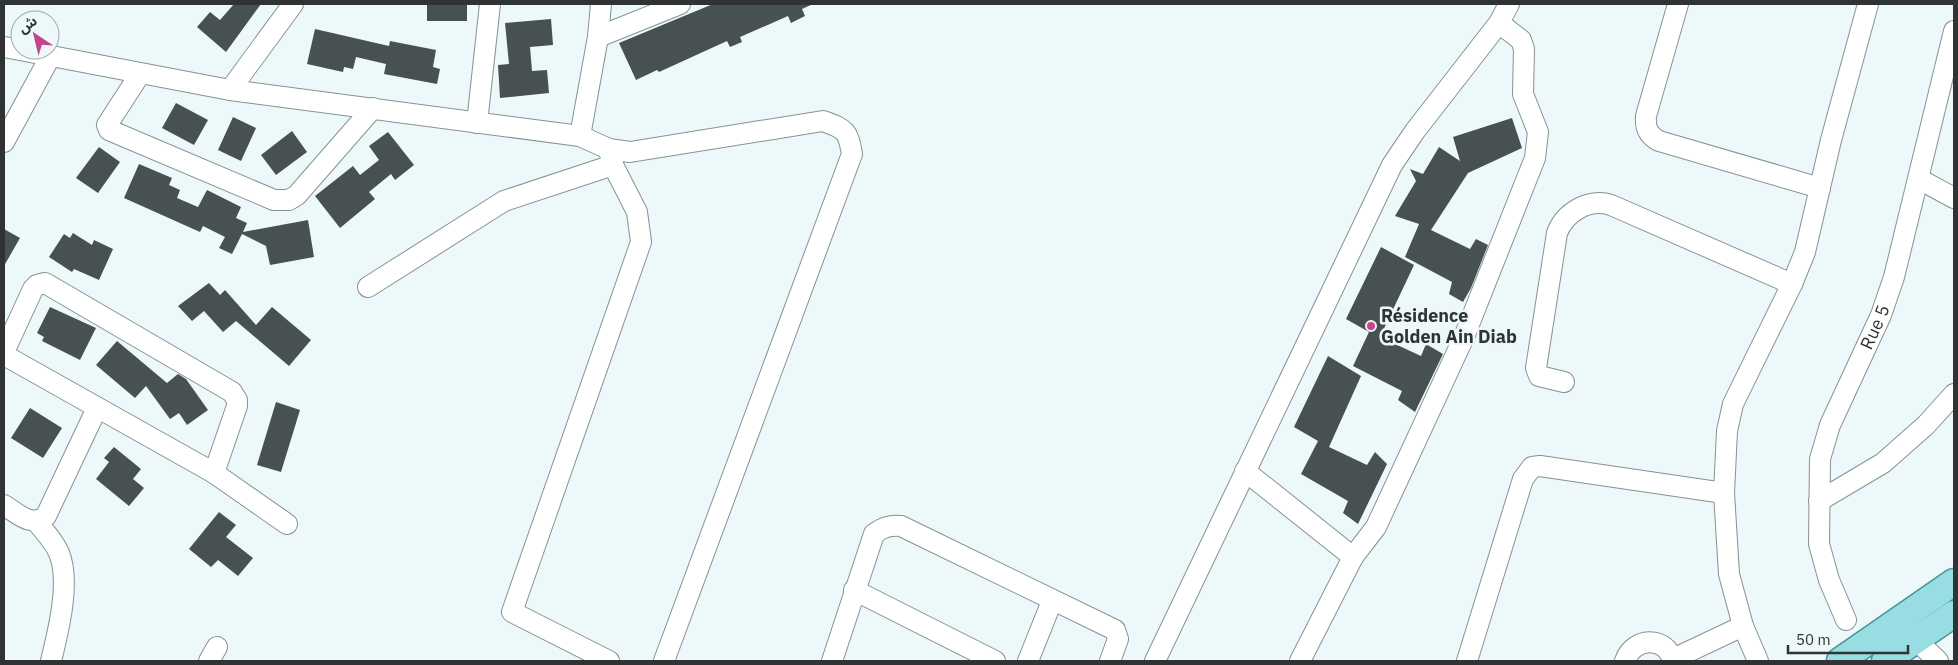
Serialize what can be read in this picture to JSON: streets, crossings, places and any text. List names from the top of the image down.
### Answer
{
  "streets": {
    "street": ["Rue 5"]
  },
  "places": ["Résidence Golden Ain Diab"],
  "scale_bar": "50 m",
  "north": "top left"
}
